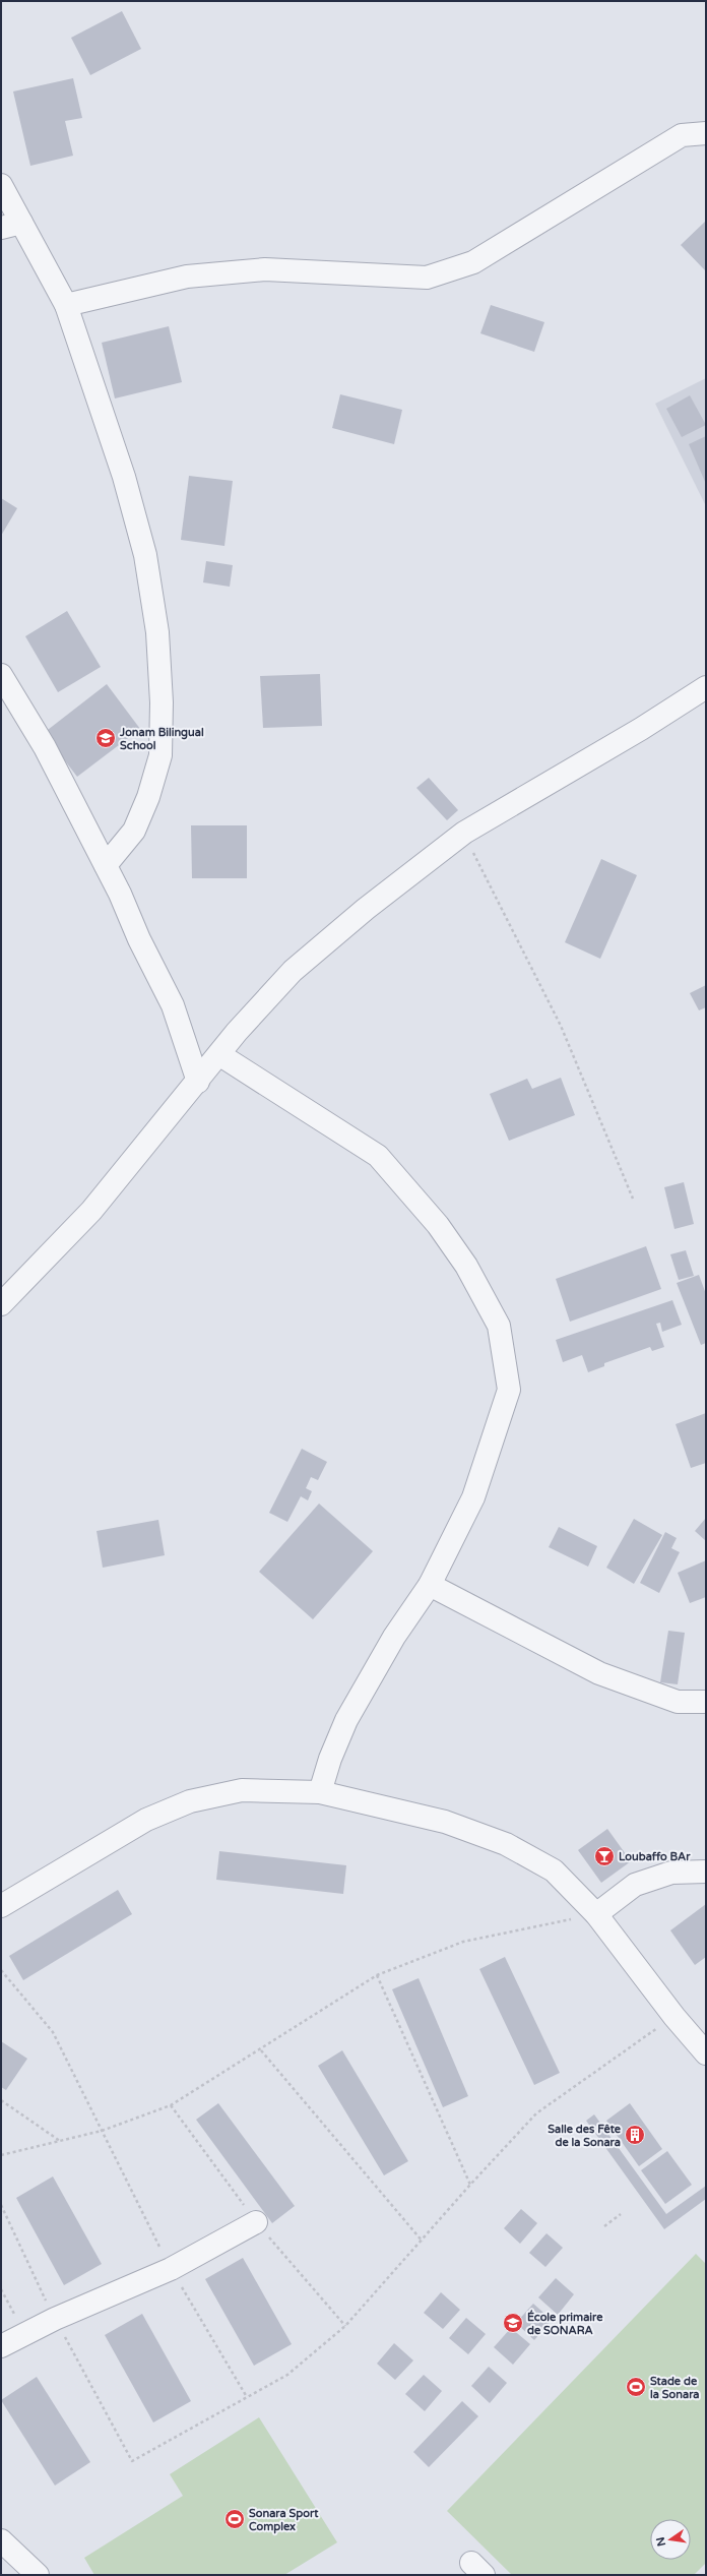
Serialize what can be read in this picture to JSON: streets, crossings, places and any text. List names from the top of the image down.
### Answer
{
  "places": {
    "school or university": ["Jonam Bilingual School", "École primaire de SONARA"],
    "bar": ["Loubaffo BAr"],
    "building": ["Salle des Fête de la Sonara"],
    "sports": ["Stade de la Sonara", "Sonara Sport Complex"]
  },
  "north": "left"
}
